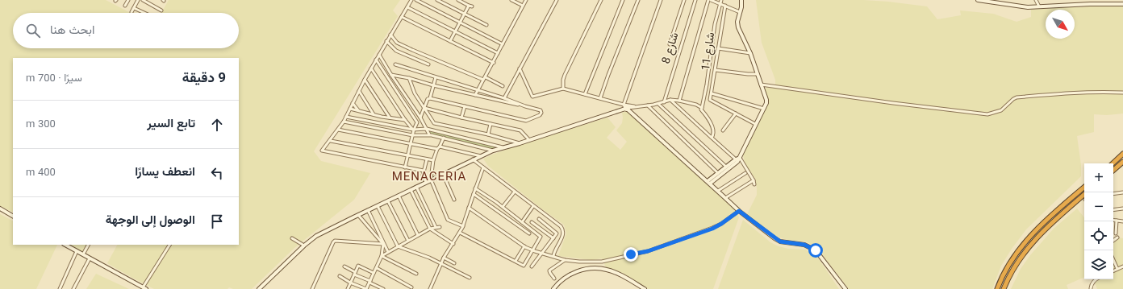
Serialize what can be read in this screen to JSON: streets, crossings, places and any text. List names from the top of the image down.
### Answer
{
  "streets": {
    "street": ["شارع 8", "شارع 11"]
  },
  "districts": ["MENACERIA"],
  "north": "bottom right",
  "page": {
    "search": "ابحث هنا",
    "heading": ["9 دقيقة", "سيرًا · 700 m"],
    "list": [
      ["تابع السير", "300 m"],
      ["انعطف يسارًا", "400 m"],
      "الوصول إلى الوجهة"
    ],
    "map_buttons": ["+", "−"]
  }
}
